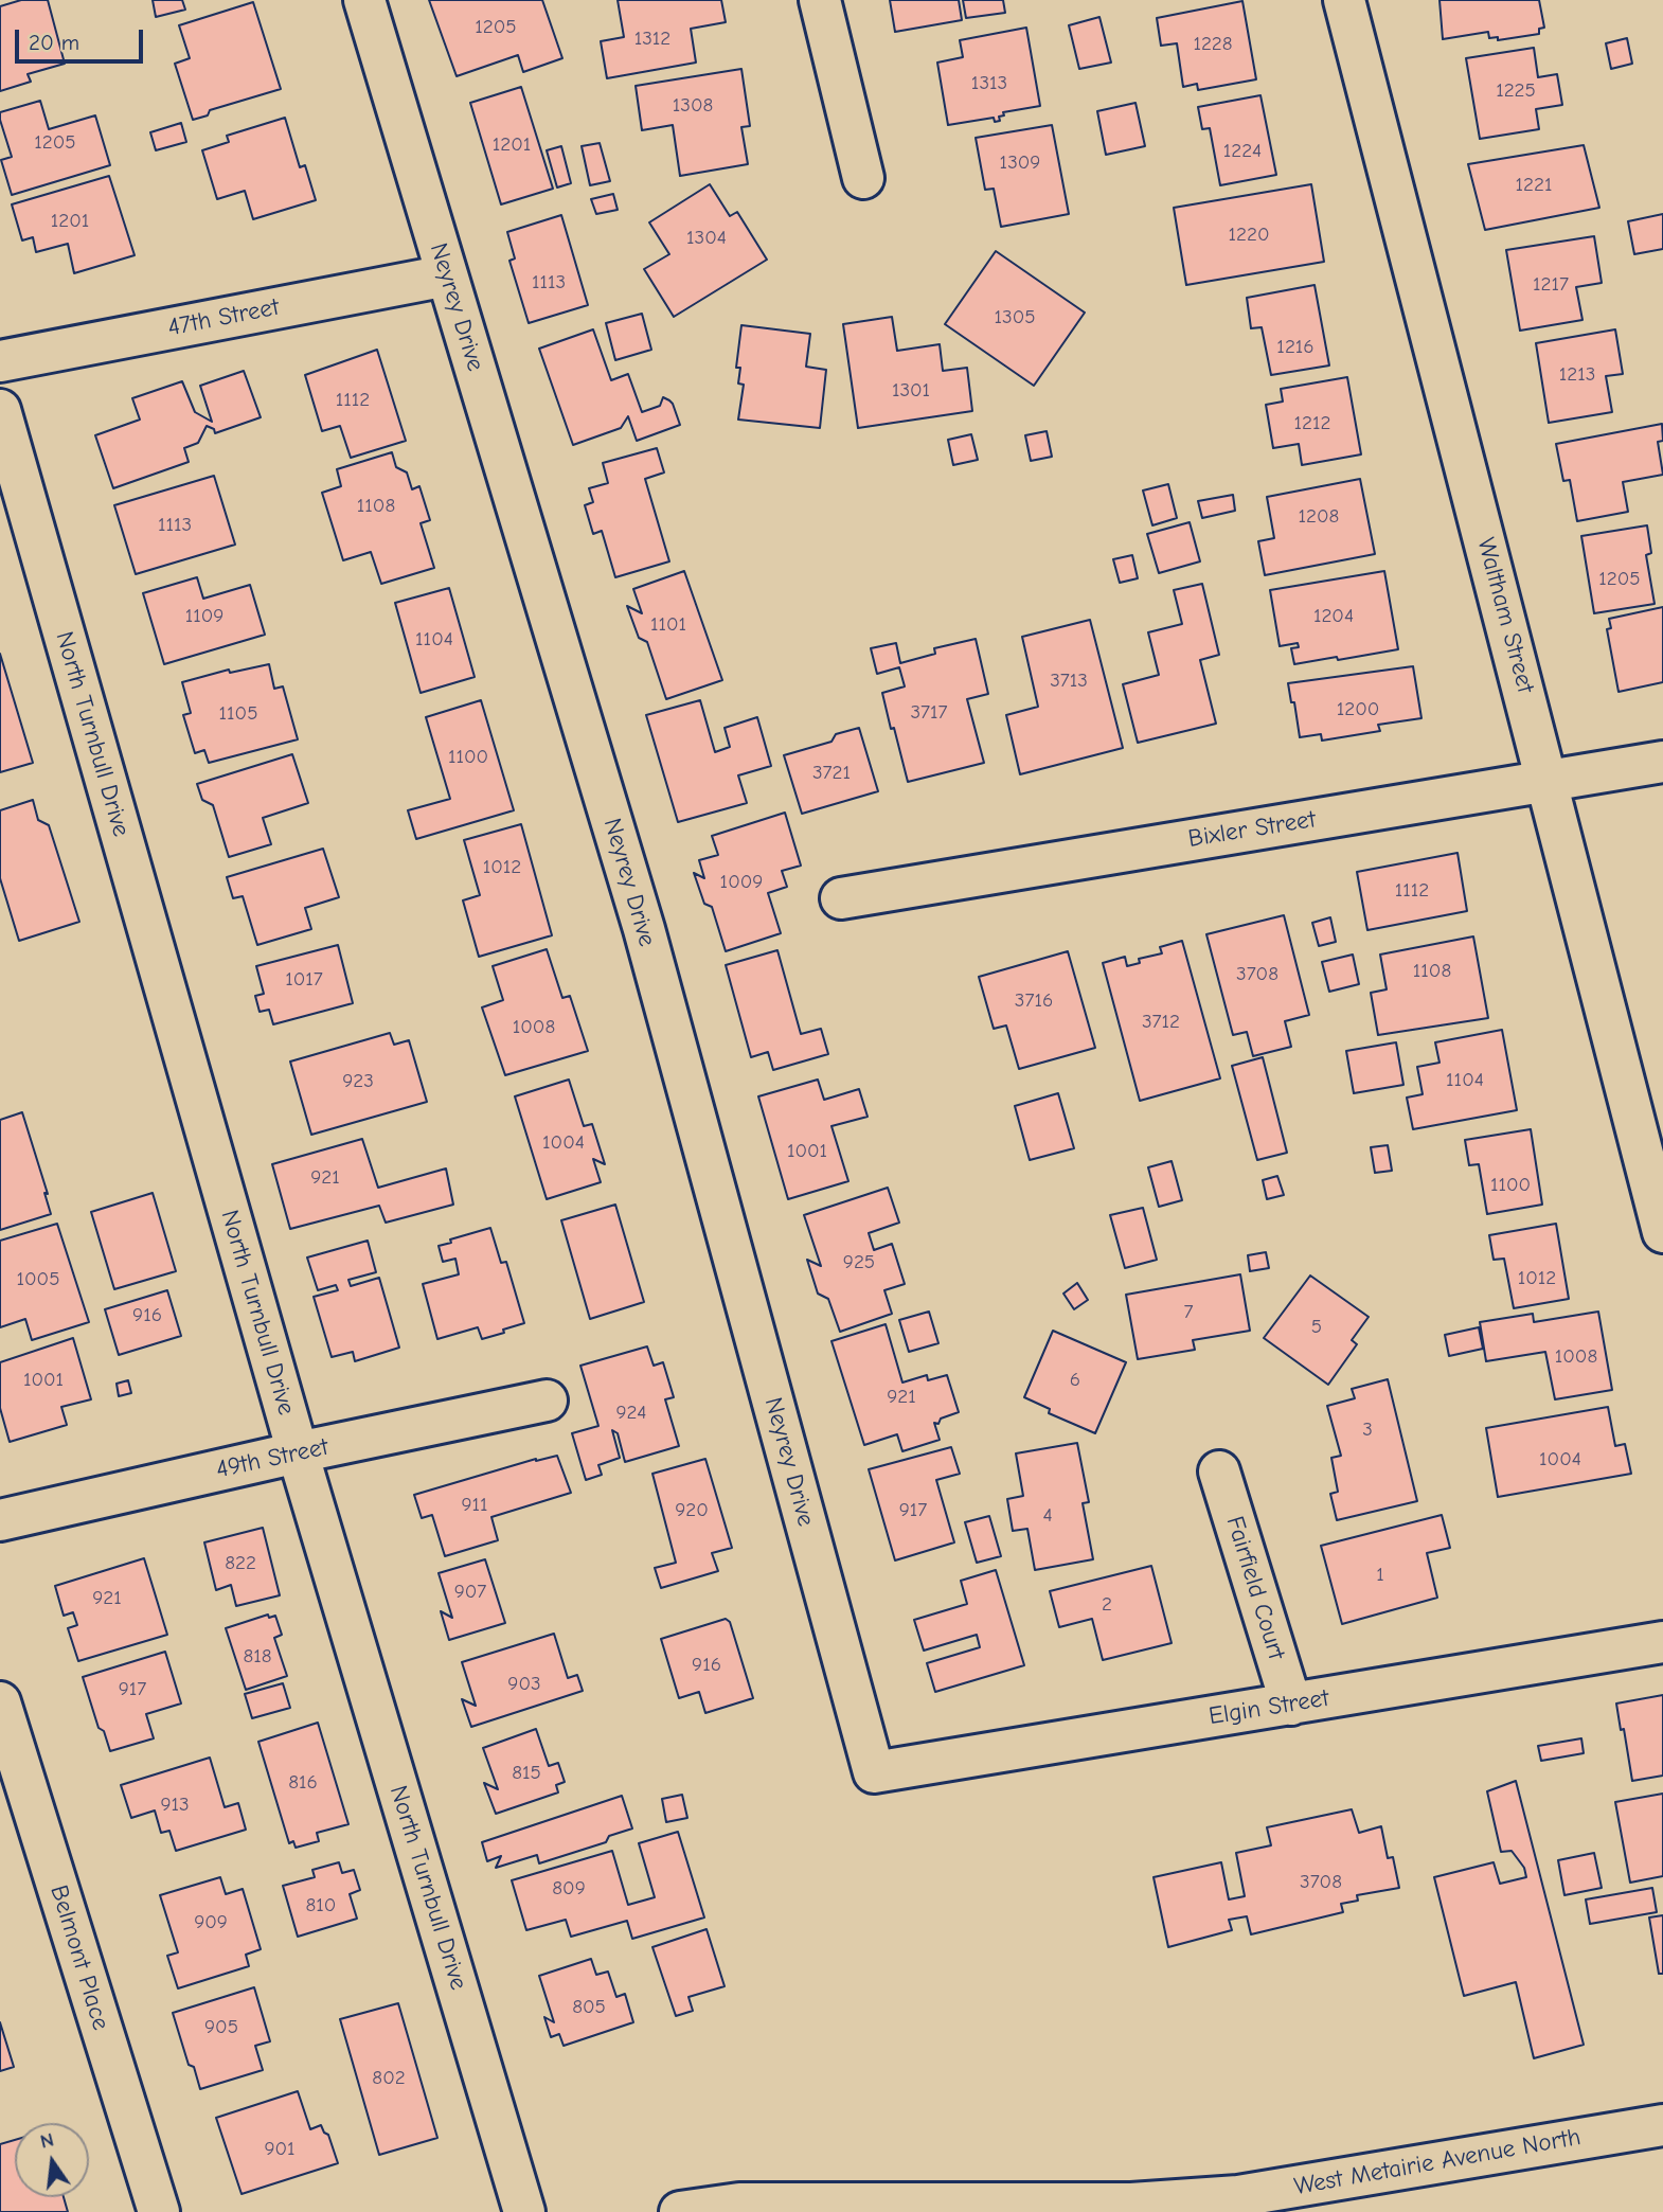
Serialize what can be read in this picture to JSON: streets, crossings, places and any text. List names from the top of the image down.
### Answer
{
  "streets": {
    "street": [
      "Neyrey Drive",
      "47th Street",
      "Waltham Street",
      "North Turnbull Drive",
      "Bixler Street",
      "49th Street",
      "Fairfield Court",
      "Elgin Street",
      "Belmont Place",
      "West Metairie Avenue North"
    ]
  },
  "crossings": [
    ["Neyrey Drive", "47th Street"],
    ["Neyrey Drive", "Elgin Street"],
    ["Waltham Street", "Bixler Street"],
    ["North Turnbull Drive", "49th Street"],
    ["Fairfield Court", "Elgin Street"]
  ],
  "house_numbers": [
    "1205",
    "1312",
    "1228",
    "1313",
    "1225",
    "1308",
    "1205",
    "1201",
    "1224",
    "1309",
    "1221",
    "1201",
    "1220",
    "1304",
    "1113",
    "1217",
    "1305",
    "1216",
    "1213",
    "1301",
    "1112",
    "1212",
    "1108",
    "1208",
    "1113",
    "1205",
    "1109",
    "1204",
    "1101",
    "1104",
    "3713",
    "1200",
    "3717",
    "1105",
    "1100",
    "3721",
    "1012",
    "1009",
    "1112",
    "1108",
    "3708",
    "1017",
    "3716",
    "3712",
    "1008",
    "1104",
    "923",
    "1004",
    "1001",
    "921",
    "1100",
    "925",
    "1012",
    "1005",
    "7",
    "916",
    "5",
    "1008",
    "1001",
    "6",
    "921",
    "924",
    "3",
    "1004",
    "911",
    "920",
    "917",
    "4",
    "822",
    "1",
    "907",
    "921",
    "2",
    "818",
    "916",
    "903",
    "917",
    "815",
    "816",
    "913",
    "3708",
    "809",
    "810",
    "909",
    "805",
    "905",
    "802",
    "901"
  ],
  "scale_bar": "20 m",
  "north": "top"
}
